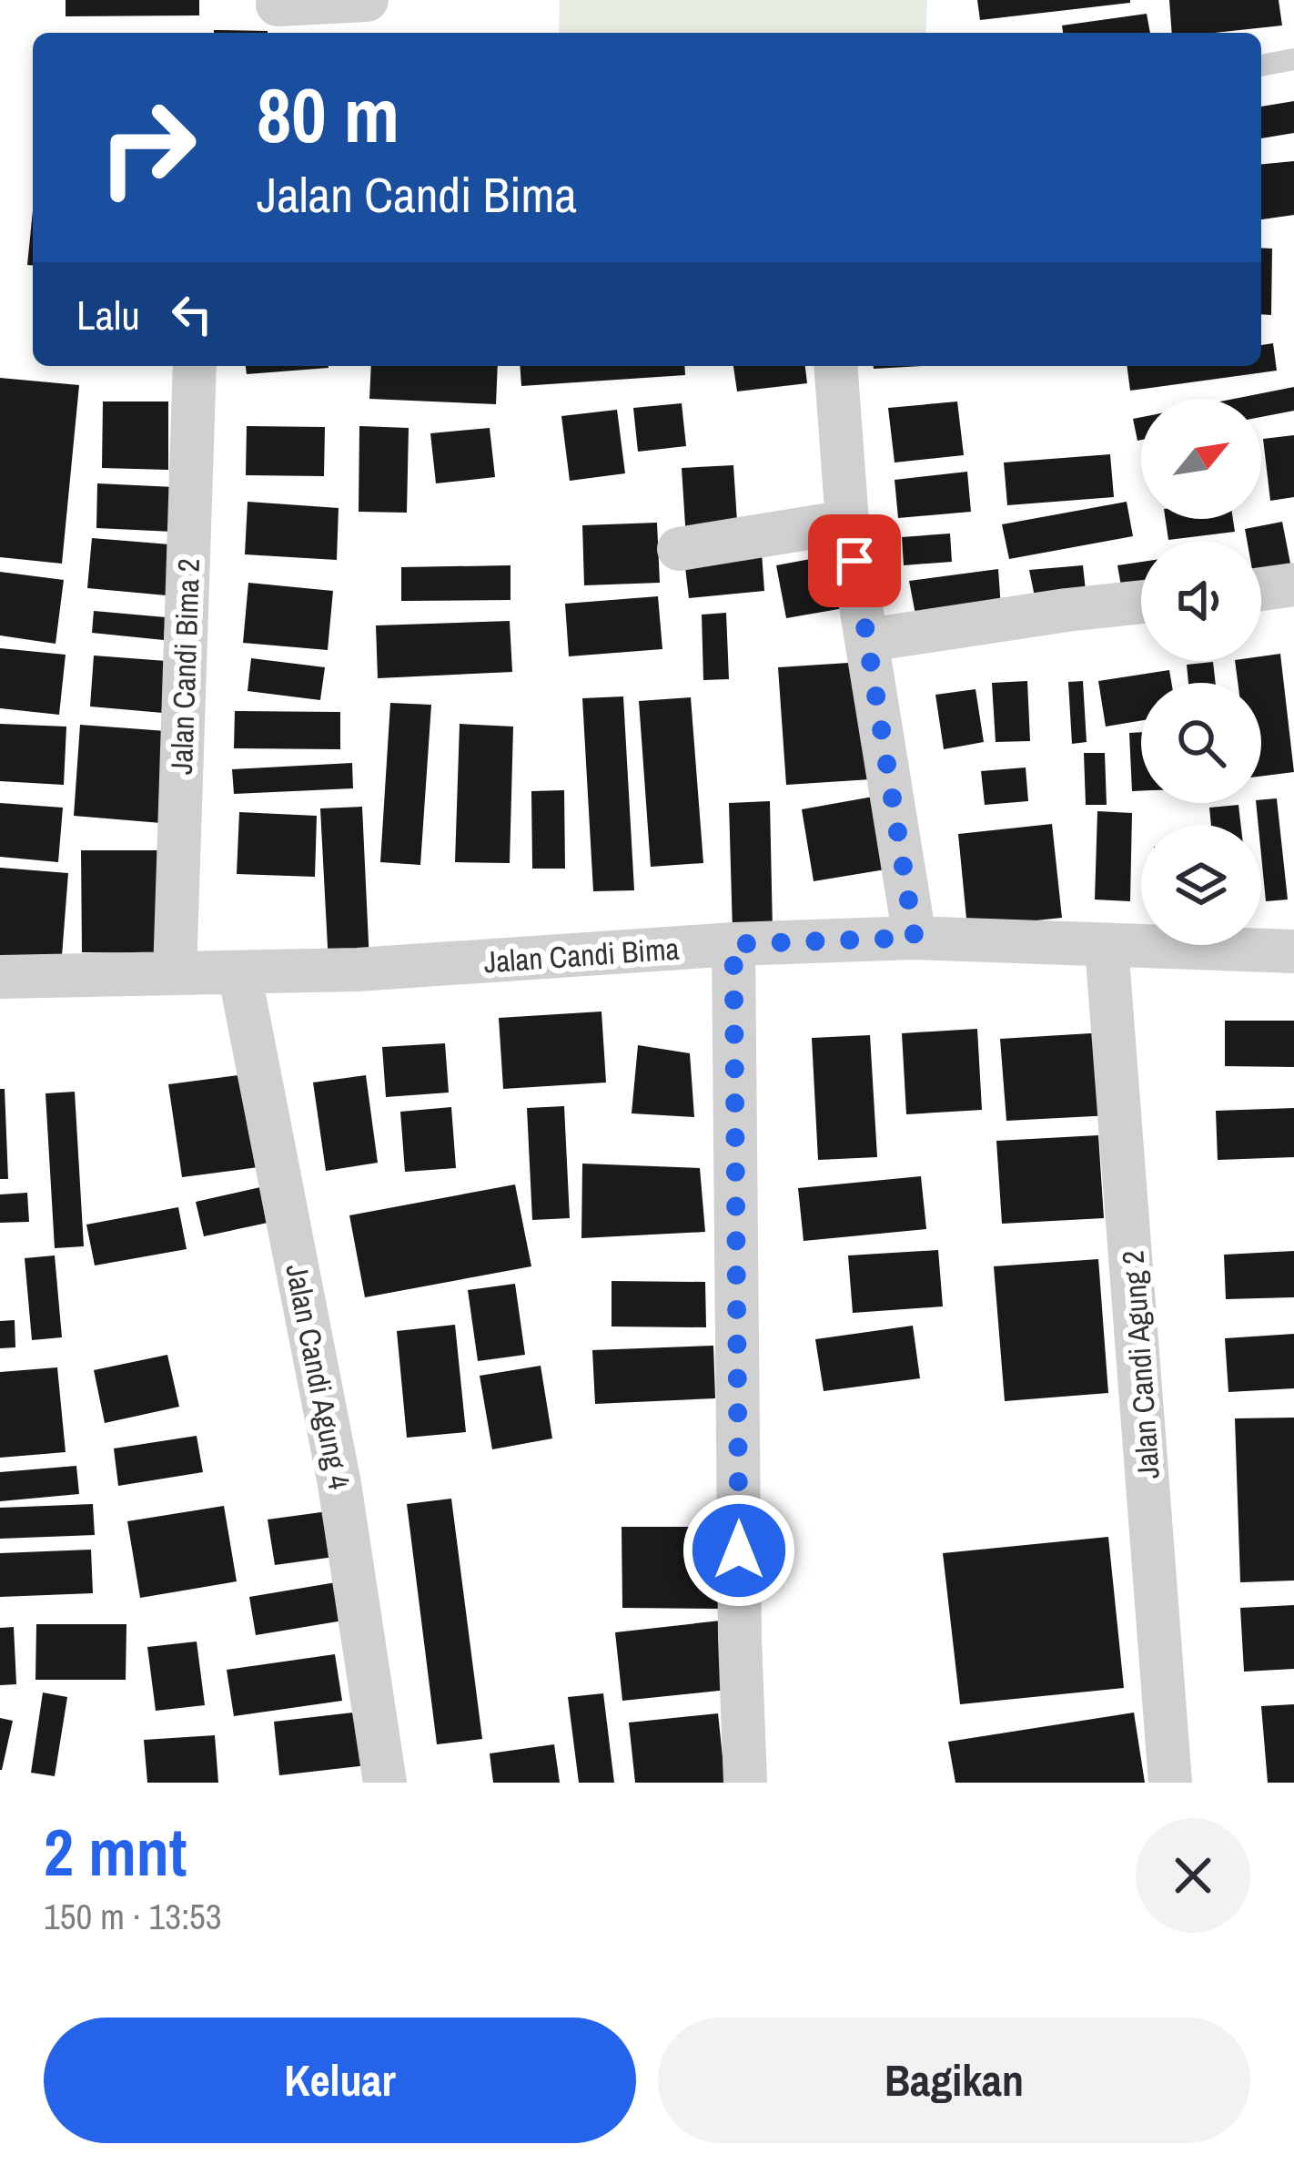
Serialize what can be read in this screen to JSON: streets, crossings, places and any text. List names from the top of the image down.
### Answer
{
  "streets": {
    "street": [
      "Jalan Candi Bima 2",
      "Jalan Candi Bima",
      "Jalan Candi Agung 2",
      "Jalan Candi Agung 4"
    ]
  },
  "crossings": [
    ["Jalan Candi Bima 2", "Jalan Candi Bima"],
    ["Jalan Candi Bima", "Jalan Candi Agung 2"],
    ["Jalan Candi Bima", "Jalan Candi Agung 4"]
  ],
  "north": "top right",
  "page": {
    "turn": ["80 m", "Jalan Candi Bima"],
    "then": "Lalu",
    "heading": ["2 mnt", "150 m · 13:53"],
    "buttons": ["Keluar", "Bagikan"]
  }
}
